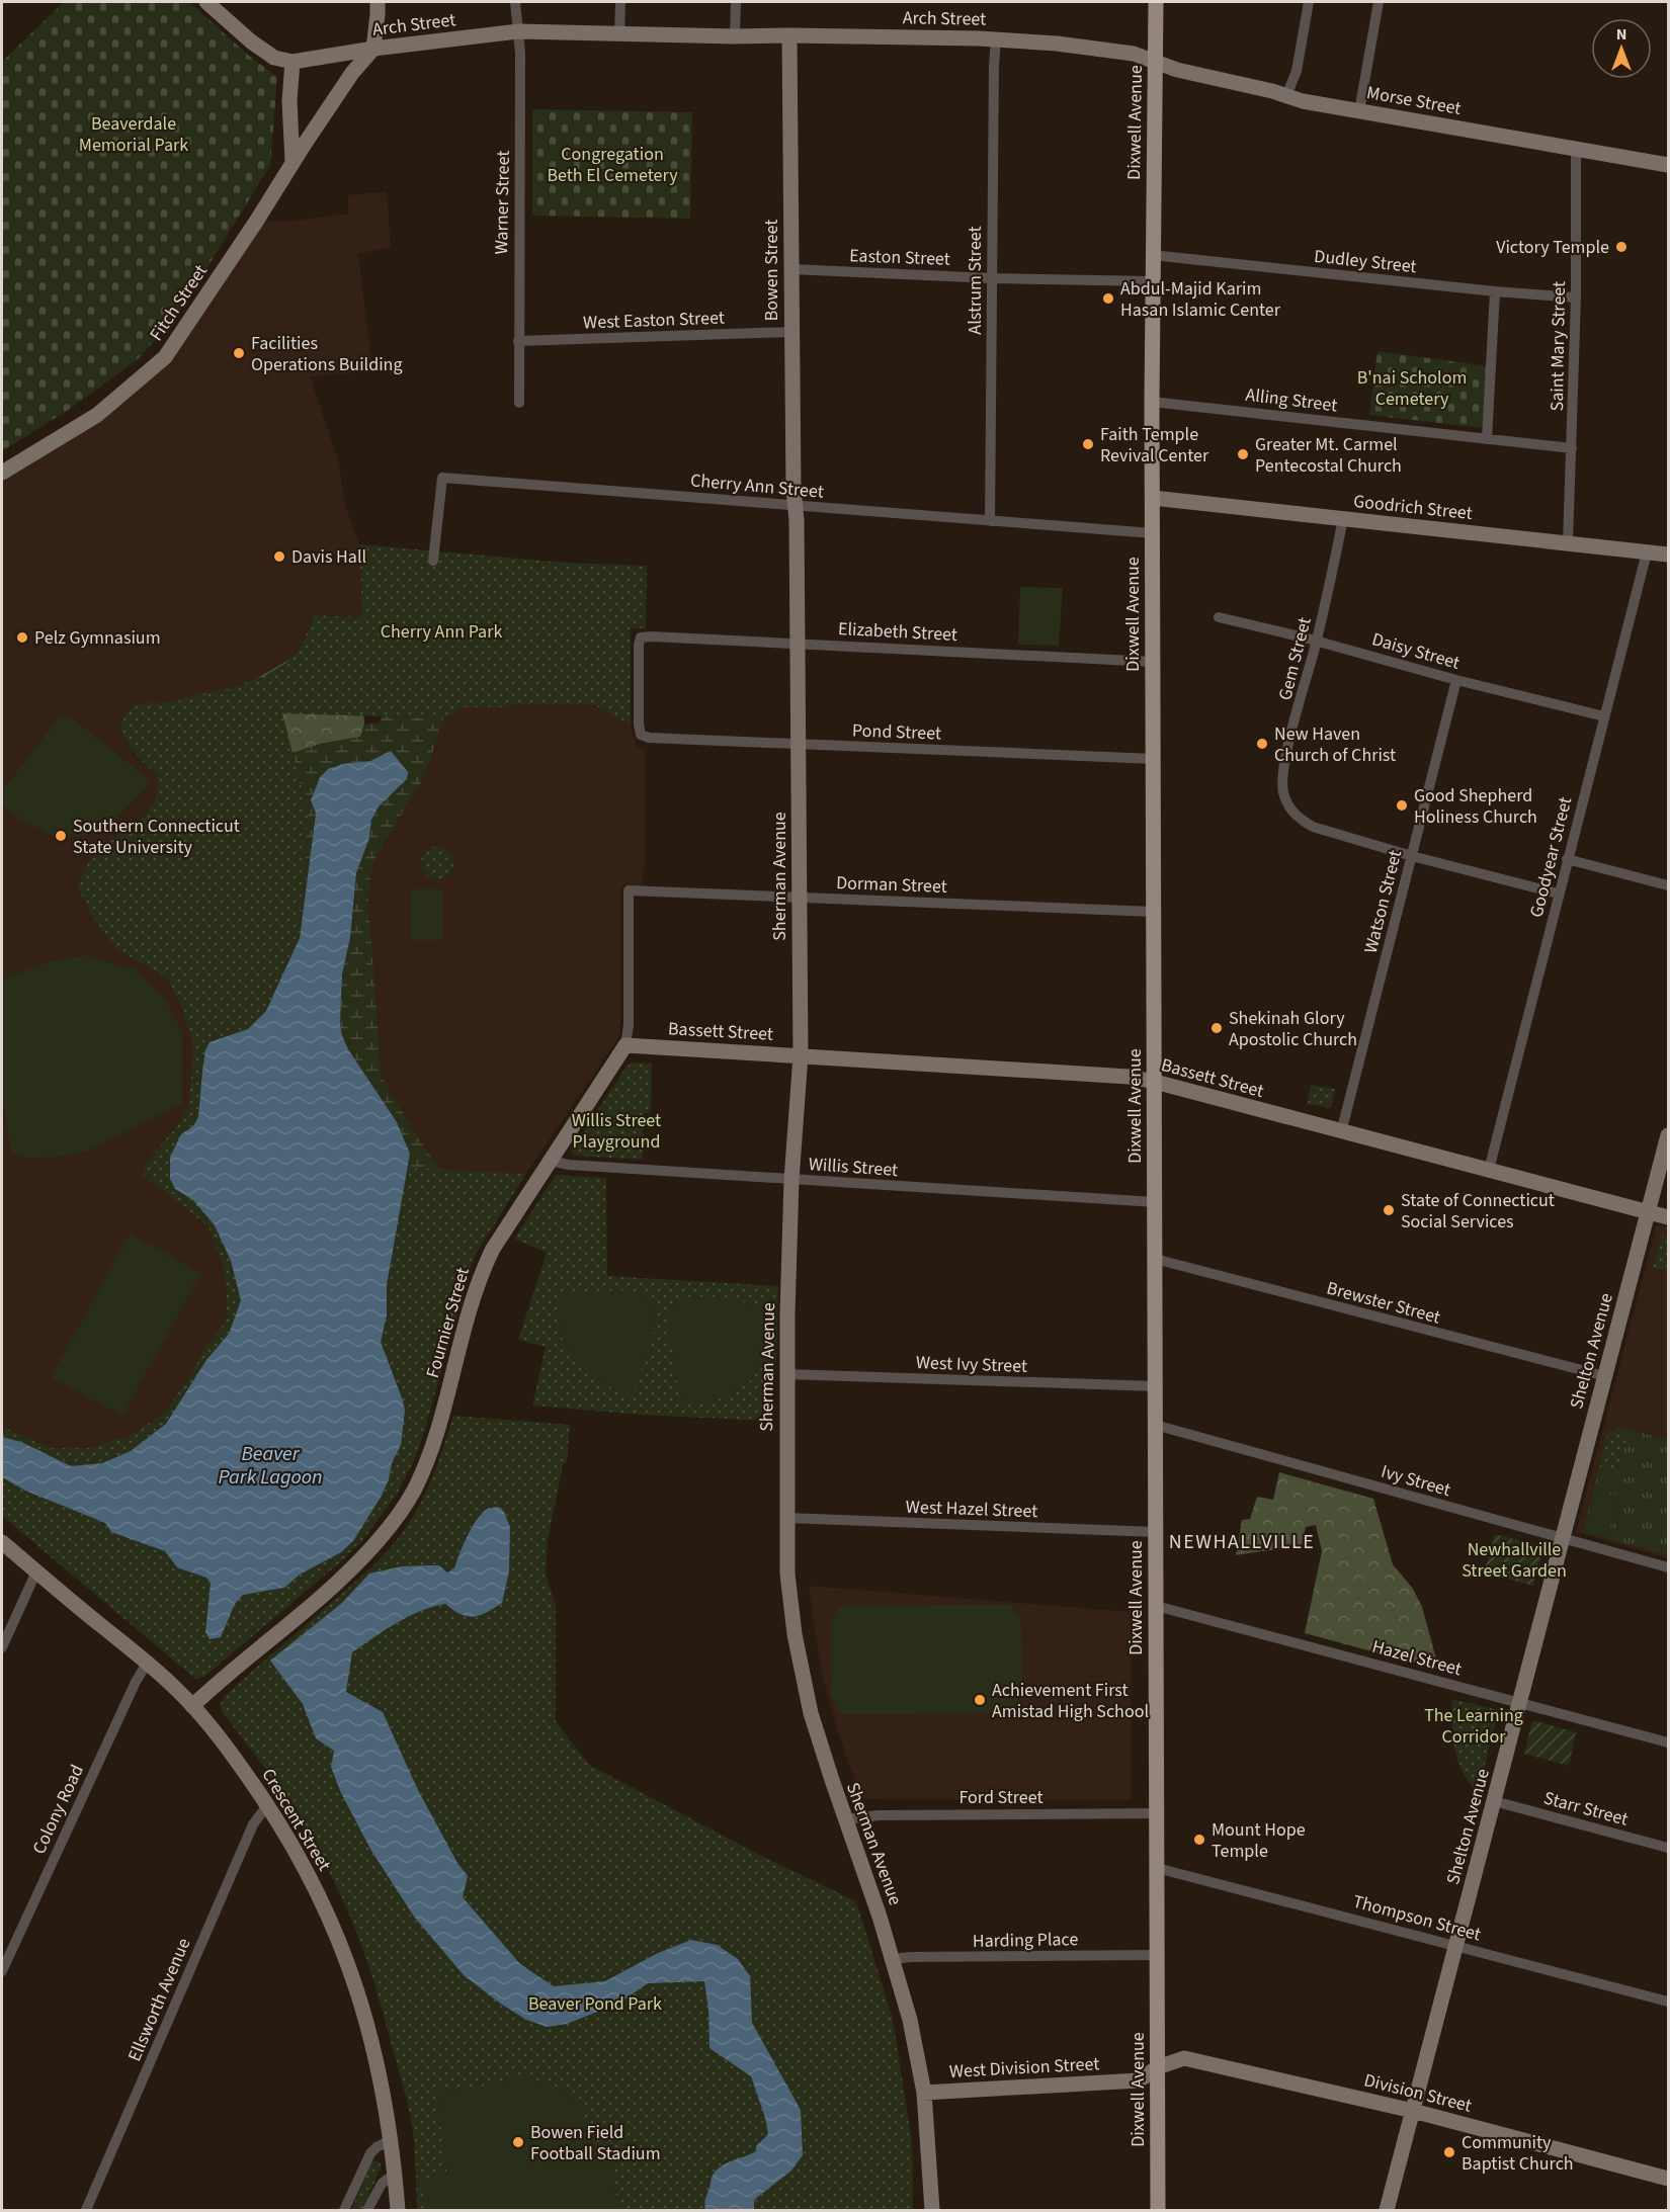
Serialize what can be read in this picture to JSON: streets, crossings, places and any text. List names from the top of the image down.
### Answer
{
  "streets": {
    "main road": [
      "Arch Street",
      "Morse Street",
      "Dixwell Avenue",
      "Bowen Street",
      "Fitch Street",
      "Goodrich Street",
      "Sherman Avenue",
      "Bassett Street",
      "Fournier Street",
      "Shelton Avenue",
      "Crescent Street",
      "West Division Street",
      "Division Street"
    ],
    "street": [
      "Warner Street",
      "Easton Street",
      "Dudley Street",
      "Alstrum Street",
      "West Easton Street",
      "Saint Mary Street",
      "Alling Street",
      "Cherry Ann Street",
      "Elizabeth Street",
      "Daisy Street",
      "Gem Street",
      "Pond Street",
      "Goodyear Street",
      "Dorman Street",
      "Watson Street",
      "Willis Street",
      "Brewster Street",
      "West Ivy Street",
      "Ivy Street",
      "West Hazel Street",
      "Hazel Street",
      "Ford Street",
      "Starr Street",
      "Colony Road",
      "Thompson Street",
      "Harding Place",
      "Ellsworth Avenue"
    ]
  },
  "crossings": [
    ["Arch Street", "Morse Street"],
    ["Arch Street", "Dixwell Avenue"],
    ["Arch Street", "Warner Street"],
    ["Arch Street", "Bowen Street"],
    ["Arch Street", "Alstrum Street"],
    ["Arch Street", "Fitch Street"],
    ["Morse Street", "Dixwell Avenue"],
    ["Morse Street", "Saint Mary Street"],
    ["Dixwell Avenue", "Easton Street"],
    ["Dixwell Avenue", "Dudley Street"],
    ["Dixwell Avenue", "Alling Street"],
    ["Dixwell Avenue", "Cherry Ann Street"],
    ["Dixwell Avenue", "Goodrich Street"],
    ["Dixwell Avenue", "Elizabeth Street"],
    ["Dixwell Avenue", "Pond Street"],
    ["Dixwell Avenue", "Dorman Street"],
    ["Dixwell Avenue", "Bassett Street"],
    ["Dixwell Avenue", "Willis Street"],
    ["Dixwell Avenue", "Brewster Street"],
    ["Dixwell Avenue", "West Ivy Street"],
    ["Dixwell Avenue", "Ivy Street"],
    ["Dixwell Avenue", "West Hazel Street"],
    ["Dixwell Avenue", "Hazel Street"],
    ["Dixwell Avenue", "Ford Street"],
    ["Dixwell Avenue", "Thompson Street"],
    ["Dixwell Avenue", "Harding Place"],
    ["Dixwell Avenue", "West Division Street"],
    ["Dixwell Avenue", "Division Street"],
    ["Warner Street", "West Easton Street"],
    ["Easton Street", "Bowen Street"],
    ["Easton Street", "Alstrum Street"],
    ["Dudley Street", "Saint Mary Street"],
    ["Bowen Street", "West Easton Street"],
    ["Bowen Street", "Cherry Ann Street"],
    ["Bowen Street", "Sherman Avenue"],
    ["Alstrum Street", "Cherry Ann Street"],
    ["Saint Mary Street", "Alling Street"],
    ["Saint Mary Street", "Goodrich Street"],
    ["Cherry Ann Street", "Sherman Avenue"],
    ["Goodrich Street", "Gem Street"],
    ["Goodrich Street", "Goodyear Street"],
    ["Elizabeth Street", "Pond Street"],
    ["Elizabeth Street", "Sherman Avenue"],
    ["Daisy Street", "Gem Street"],
    ["Daisy Street", "Goodyear Street"],
    ["Daisy Street", "Watson Street"],
    ["Gem Street", "Watson Street"],
    ["Pond Street", "Sherman Avenue"],
    ["Goodyear Street", "Bassett Street"],
    ["Sherman Avenue", "Dorman Street"],
    ["Sherman Avenue", "Bassett Street"],
    ["Sherman Avenue", "Willis Street"],
    ["Sherman Avenue", "West Ivy Street"],
    ["Sherman Avenue", "West Hazel Street"],
    ["Sherman Avenue", "Ford Street"],
    ["Sherman Avenue", "Harding Place"],
    ["Sherman Avenue", "West Division Street"],
    ["Dorman Street", "Fournier Street"],
    ["Watson Street", "Bassett Street"],
    ["Bassett Street", "Fournier Street"],
    ["Bassett Street", "Shelton Avenue"],
    ["Willis Street", "Fournier Street"],
    ["Brewster Street", "Shelton Avenue"],
    ["Fournier Street", "Crescent Street"],
    ["Shelton Avenue", "Ivy Street"],
    ["Shelton Avenue", "Hazel Street"],
    ["Shelton Avenue", "Starr Street"],
    ["Shelton Avenue", "Thompson Street"],
    ["Shelton Avenue", "Division Street"],
    ["Colony Road", "Crescent Street"],
    ["Crescent Street", "Ellsworth Avenue"],
    ["West Division Street", "Division Street"]
  ],
  "districts": ["NEWHALLVILLE"],
  "water": ["Beaver Park Lagoon"],
  "parks": [
    "Beaverdale Memorial Park",
    "Congregation Beth El Cemetery",
    "B'nai Scholom Cemetery",
    "Cherry Ann Park",
    "Willis Street Playground",
    "Newhallville Street Garden",
    "The Learning Corridor",
    "Beaver Pond Park"
  ],
  "places": [
    "Victory Temple",
    "Abdul-Majid Karim Hasan Islamic Center",
    "Facilities Operations Building",
    "Faith Temple Revival Center",
    "Greater Mt. Carmel Pentecostal Church",
    "Davis Hall",
    "Pelz Gymnasium",
    "New Haven Church of Christ",
    "Good Shepherd Holiness Church",
    "Southern Connecticut State University",
    "Shekinah Glory Apostolic Church",
    "State of Connecticut Social Services",
    "Achievement First Amistad High School",
    "Mount Hope Temple",
    "Bowen Field Football Stadium",
    "Community Baptist Church"
  ],
  "north": "top"
}
